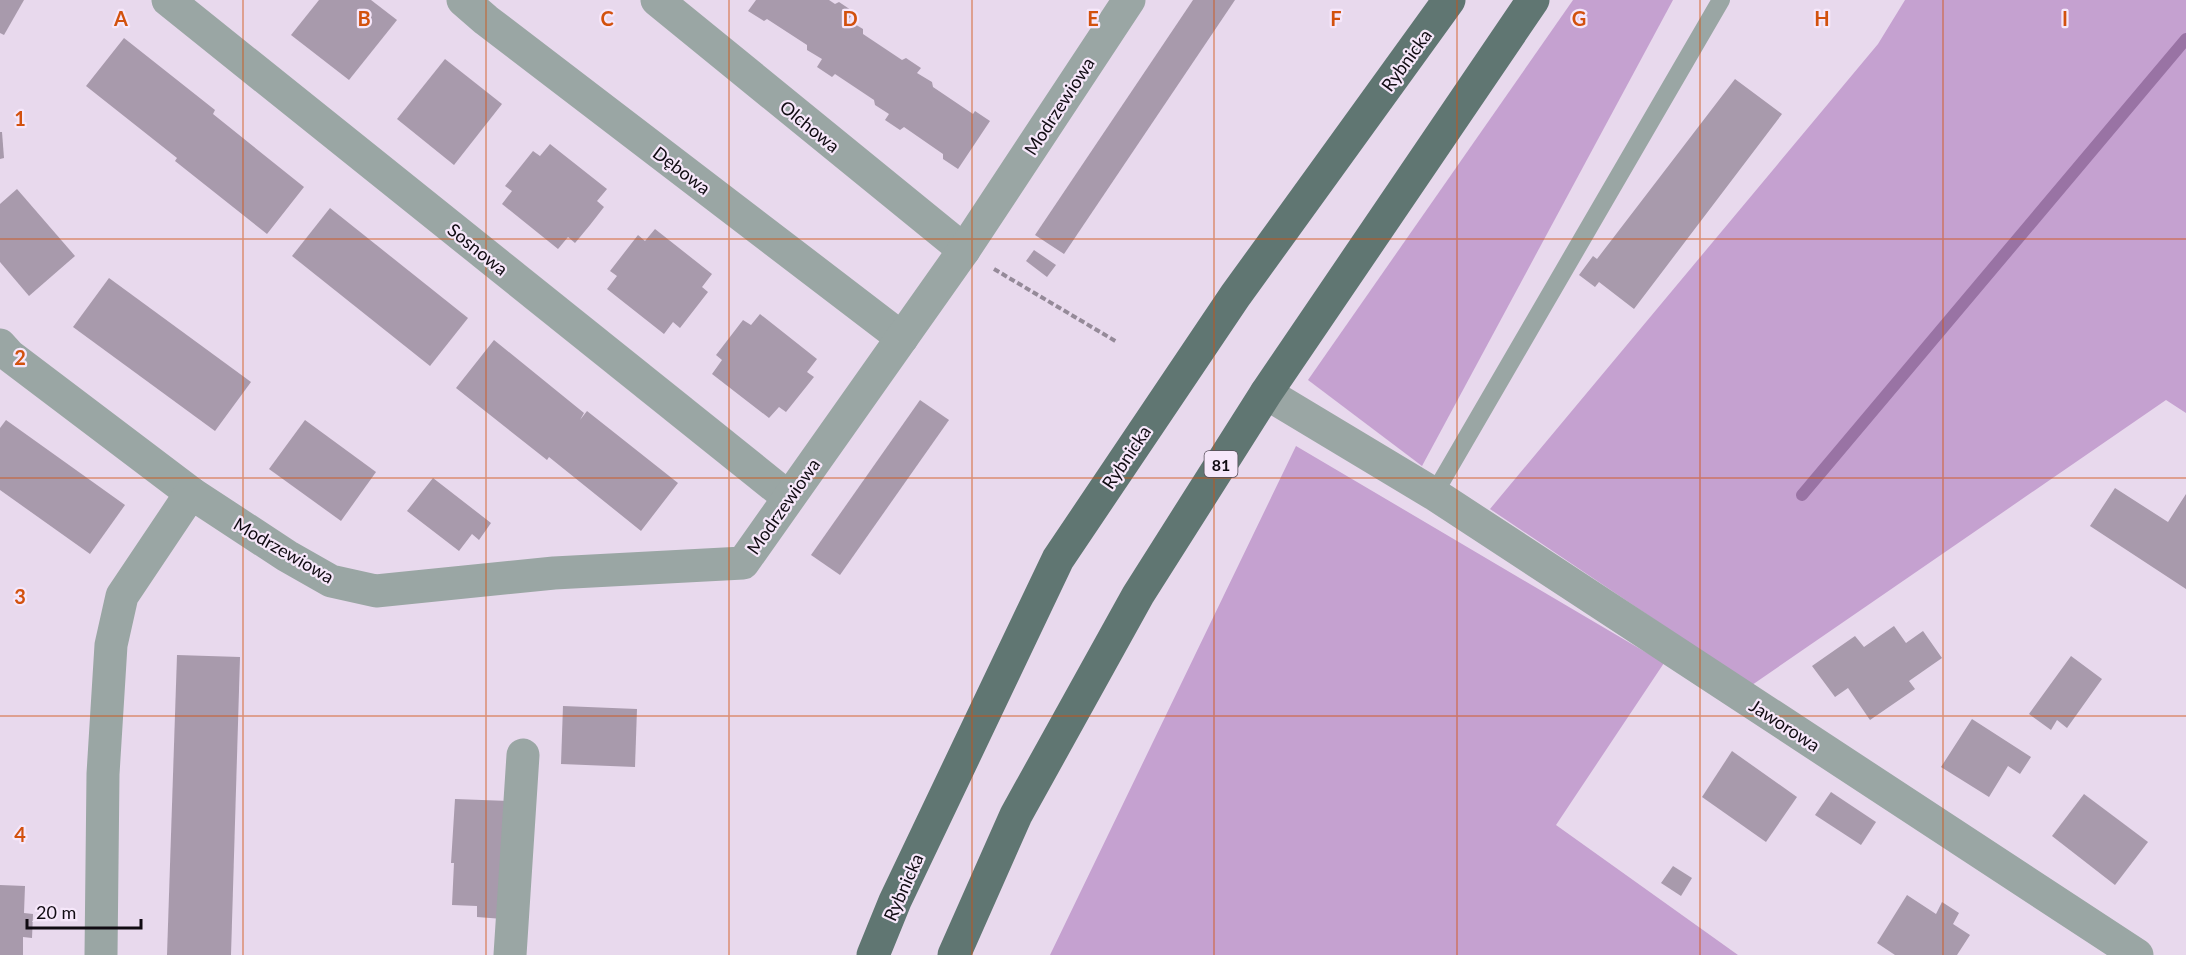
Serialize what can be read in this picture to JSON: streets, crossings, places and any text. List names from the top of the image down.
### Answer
{
  "streets": {
    "main road": ["Rybnicka", "81"],
    "street": [
      "Modrzewiowa",
      "Olchowa",
      "Dębowa",
      "Sosnowa",
      "Jaworowa"
    ]
  },
  "crossings": [
    ["Modrzewiowa", "Olchowa"],
    ["Modrzewiowa", "Dębowa"],
    ["Modrzewiowa", "Sosnowa"],
    ["81", "Jaworowa"]
  ],
  "scale_bar": "20 m",
  "grid": {
    "columns": [
      "A",
      "B",
      "C",
      "D",
      "E",
      "F",
      "G",
      "H",
      "I"
    ],
    "rows": [
      "1",
      "2",
      "3",
      "4"
    ]
  }
}
